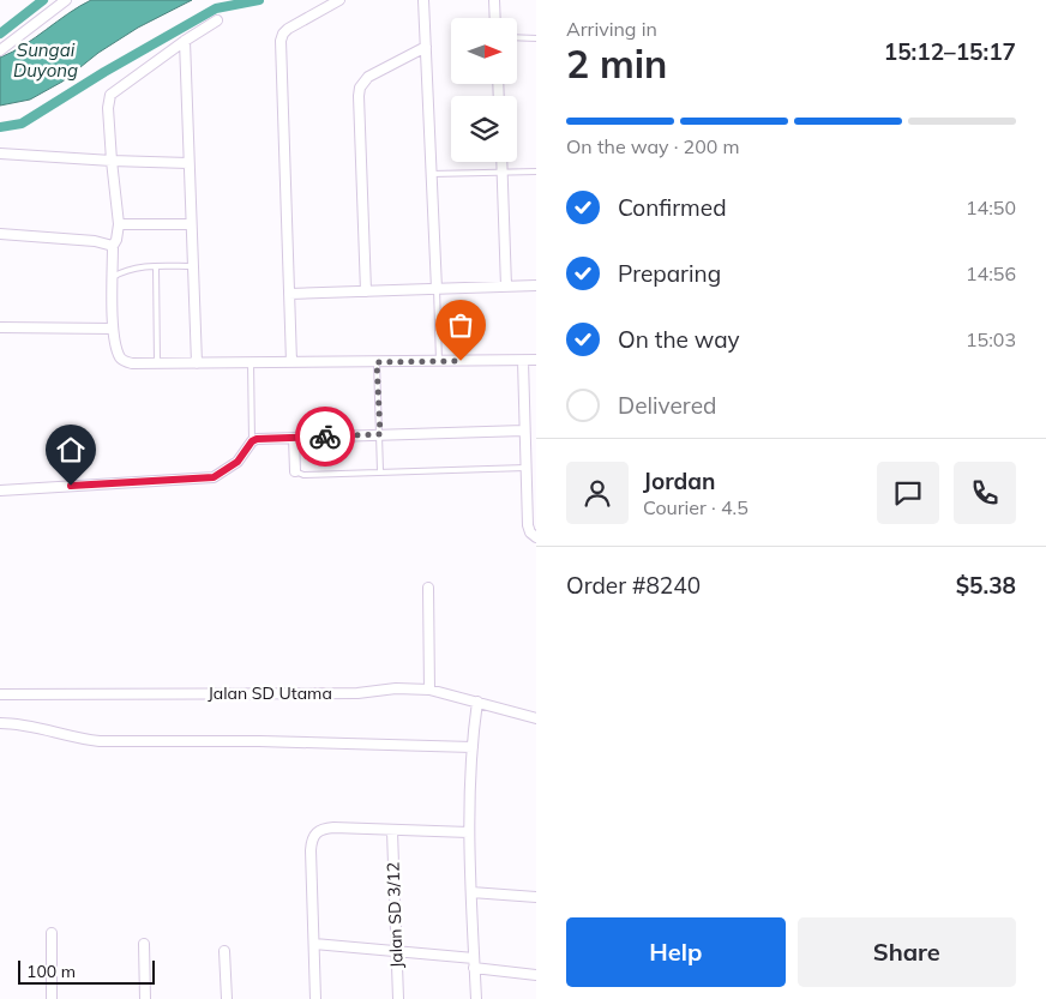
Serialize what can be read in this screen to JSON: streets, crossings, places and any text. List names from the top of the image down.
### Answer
{
  "streets": {
    "street": ["Jalan SD Utama", "Jalan SD 3/12"]
  },
  "water": ["Sungai Duyong"],
  "scale_bar": "100 m",
  "north": "right",
  "page": {
    "heading": ["2 min", "Arriving in", "15:12–15:17"],
    "panel": [
      "Jordan",
      "Courier · 4.5",
      "Order #8240",
      "$5.38"
    ],
    "bar": "On the way · 200 m",
    "list": [
      ["Confirmed", "14:50"],
      ["Preparing", "14:56"],
      ["On the way", "15:03"],
      "Delivered"
    ],
    "buttons": ["Help", "Share"],
    "scale": "100 m"
  }
}
